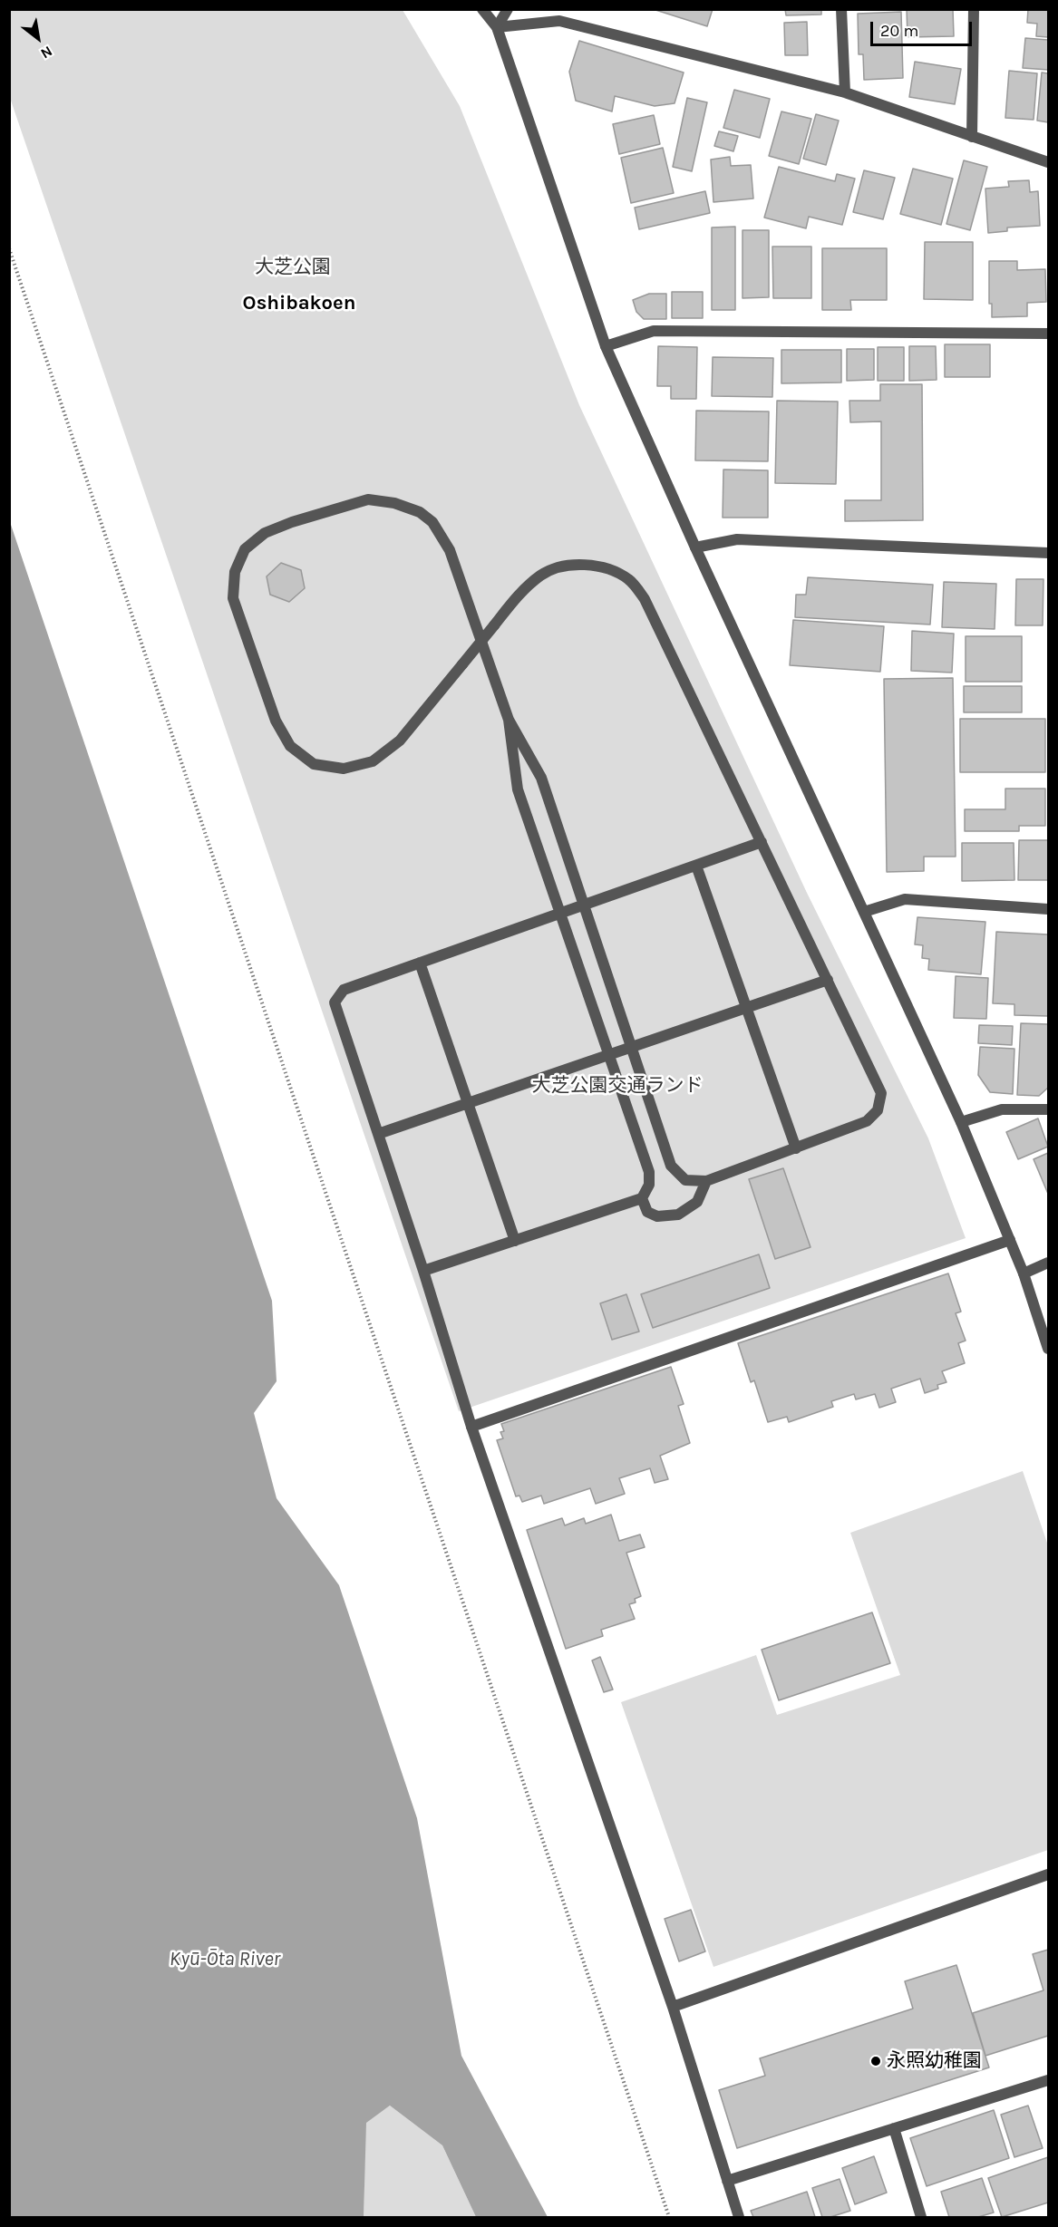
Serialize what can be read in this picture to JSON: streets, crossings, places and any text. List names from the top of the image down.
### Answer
{
  "districts": ["Oshibakoen"],
  "water": ["Kyū-Ōta River"],
  "parks": ["大芝公園", "大芝公園交通ランド"],
  "places": ["永照幼稚園"],
  "scale_bar": "20 m",
  "north": "bottom right"
}
